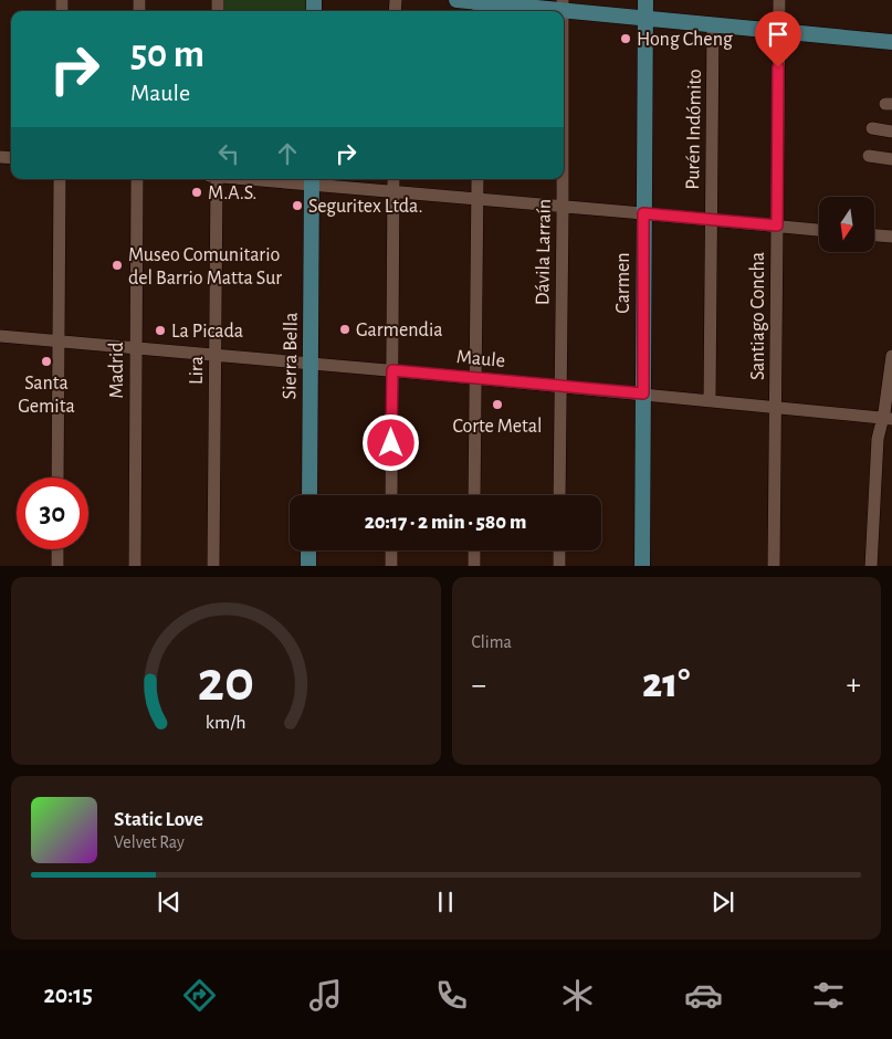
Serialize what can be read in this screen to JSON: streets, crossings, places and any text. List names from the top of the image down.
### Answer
{
  "streets": {
    "main road": ["Carmen", "Sierra Bella"],
    "street": [
      "Purén Indómito",
      "Dávila Larraín",
      "Santiago Concha",
      "Maule",
      "Madrid",
      "Lira"
    ]
  },
  "crossings": [
    ["Purén Indómito", "Maule"],
    ["Dávila Larraín", "Maule"],
    ["Carmen", "Maule"],
    ["Santiago Concha", "Maule"],
    ["Sierra Bella", "Maule"],
    ["Maule", "Madrid"],
    ["Maule", "Lira"]
  ],
  "places": [
    "Hong Cheng",
    "M.A.S.",
    "Seguritex Ltda.",
    "Museo Comunitario del Barrio Matta Sur",
    "Garmendia",
    "La Picada",
    "Santa Gemita",
    "Corte Metal"
  ],
  "north": "bottom",
  "page": {
    "turn": ["50 m", "Maule"],
    "limit": "30",
    "trip": "20:17 · 2 min · 580 m",
    "tile": "Clima",
    "heat": ["−", "21°", "+"],
    "song": ["Static Love", "Velvet Ray"],
    "tabs": "20:15",
    "gauge": ["20", "km/h"]
  }
}
